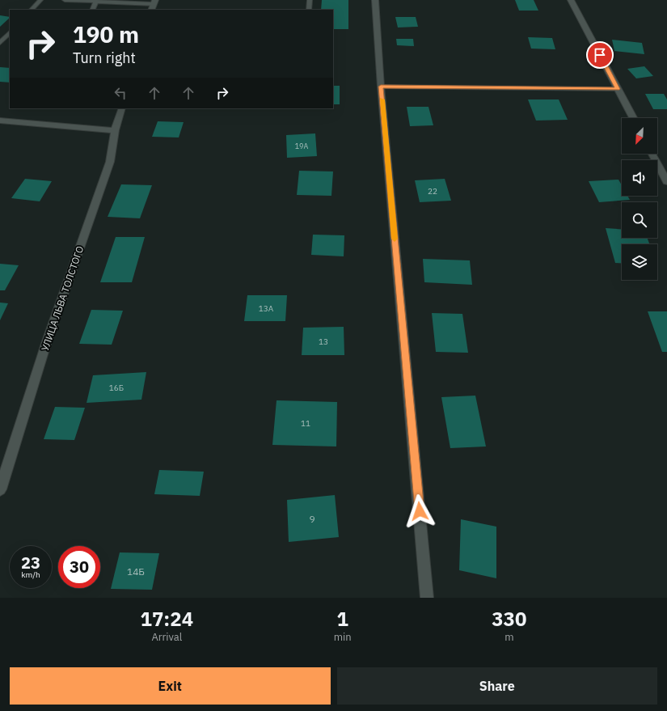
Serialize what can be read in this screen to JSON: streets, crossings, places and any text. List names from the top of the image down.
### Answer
{
  "streets": {
    "street": ["УЛИЦА ЛЬВА ТОЛСТОГО"]
  },
  "house_numbers": [
    "19А",
    "22",
    "13А",
    "13",
    "16Б",
    "11",
    "9",
    "14Б"
  ],
  "north": "bottom left",
  "page": {
    "turn": ["190 m", "Turn right"],
    "speed": "23 km/h",
    "limit": "30",
    "eta": [
      "17:24",
      "Arrival",
      "1",
      "min",
      "330",
      "m"
    ],
    "buttons": ["Exit", "Share"]
  }
}
